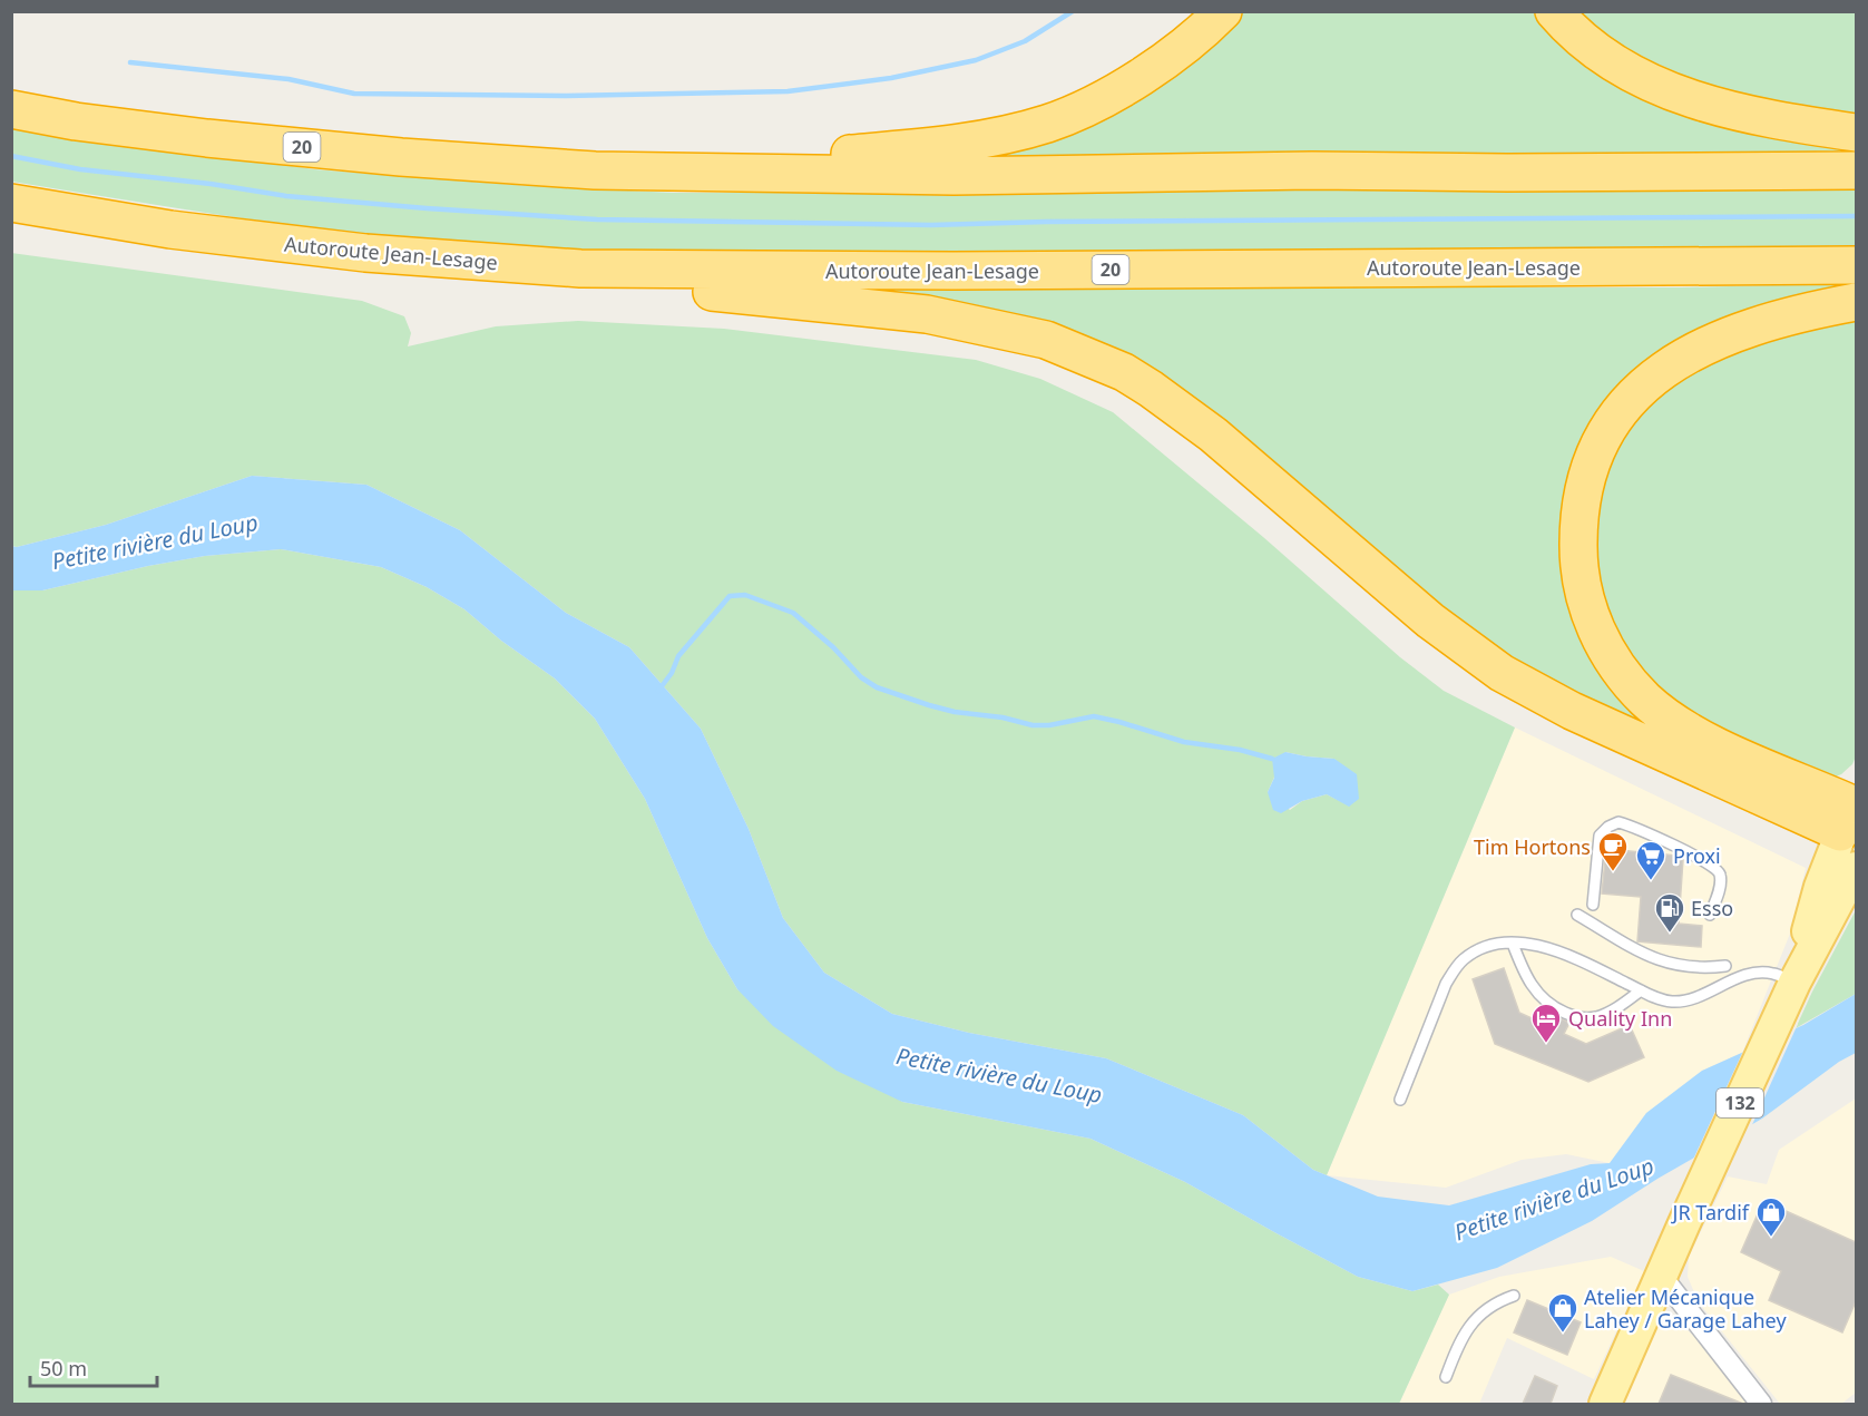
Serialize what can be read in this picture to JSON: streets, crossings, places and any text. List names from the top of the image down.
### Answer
{
  "streets": {
    "highway": ["20", "Autoroute Jean-Lesage"],
    "main road": ["132"]
  },
  "water": ["Petite rivière du Loup"],
  "places": {
    "cafe": ["Tim Hortons"],
    "supermarket": ["Proxi"],
    "fuel station": ["Esso"],
    "hotel": ["Quality Inn"],
    "shop": ["JR Tardif", "Atelier Mécanique Lahey / Garage Lahey"]
  },
  "scale_bar": "50 m"
}
